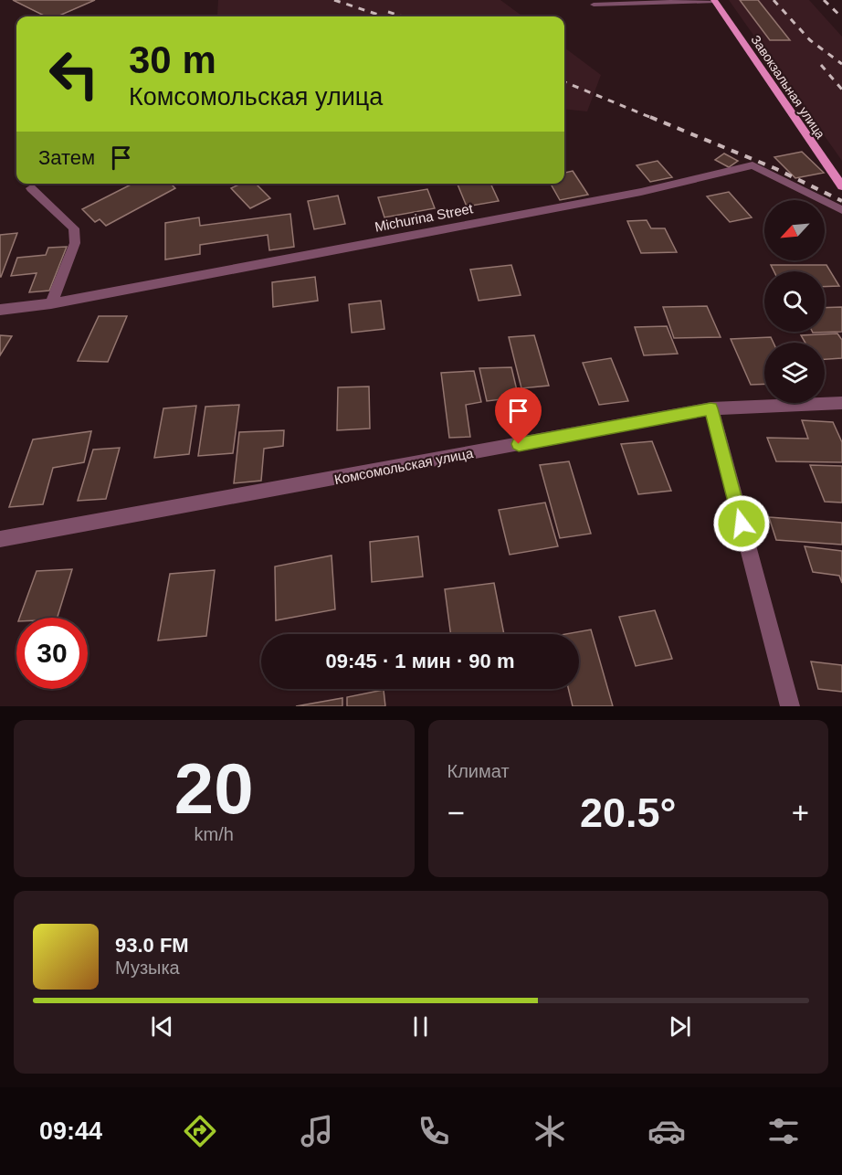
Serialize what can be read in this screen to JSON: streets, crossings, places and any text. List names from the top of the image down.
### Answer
{
  "streets": {
    "main road": ["Завокзальная улица"],
    "street": ["Michurina Street", "Комсомольская улица"]
  },
  "north": "bottom left",
  "page": {
    "turn": ["30 m", "Комсомольская улица"],
    "then": "Затем",
    "limit": "30",
    "trip": "09:45 · 1 мин · 90 m",
    "tile": [
      ["20", "km/h"],
      "Климат"
    ],
    "heat": ["−", "20.5°", "+"],
    "song": ["93.0 FM", "Музыка"],
    "tabs": "09:44"
  }
}
